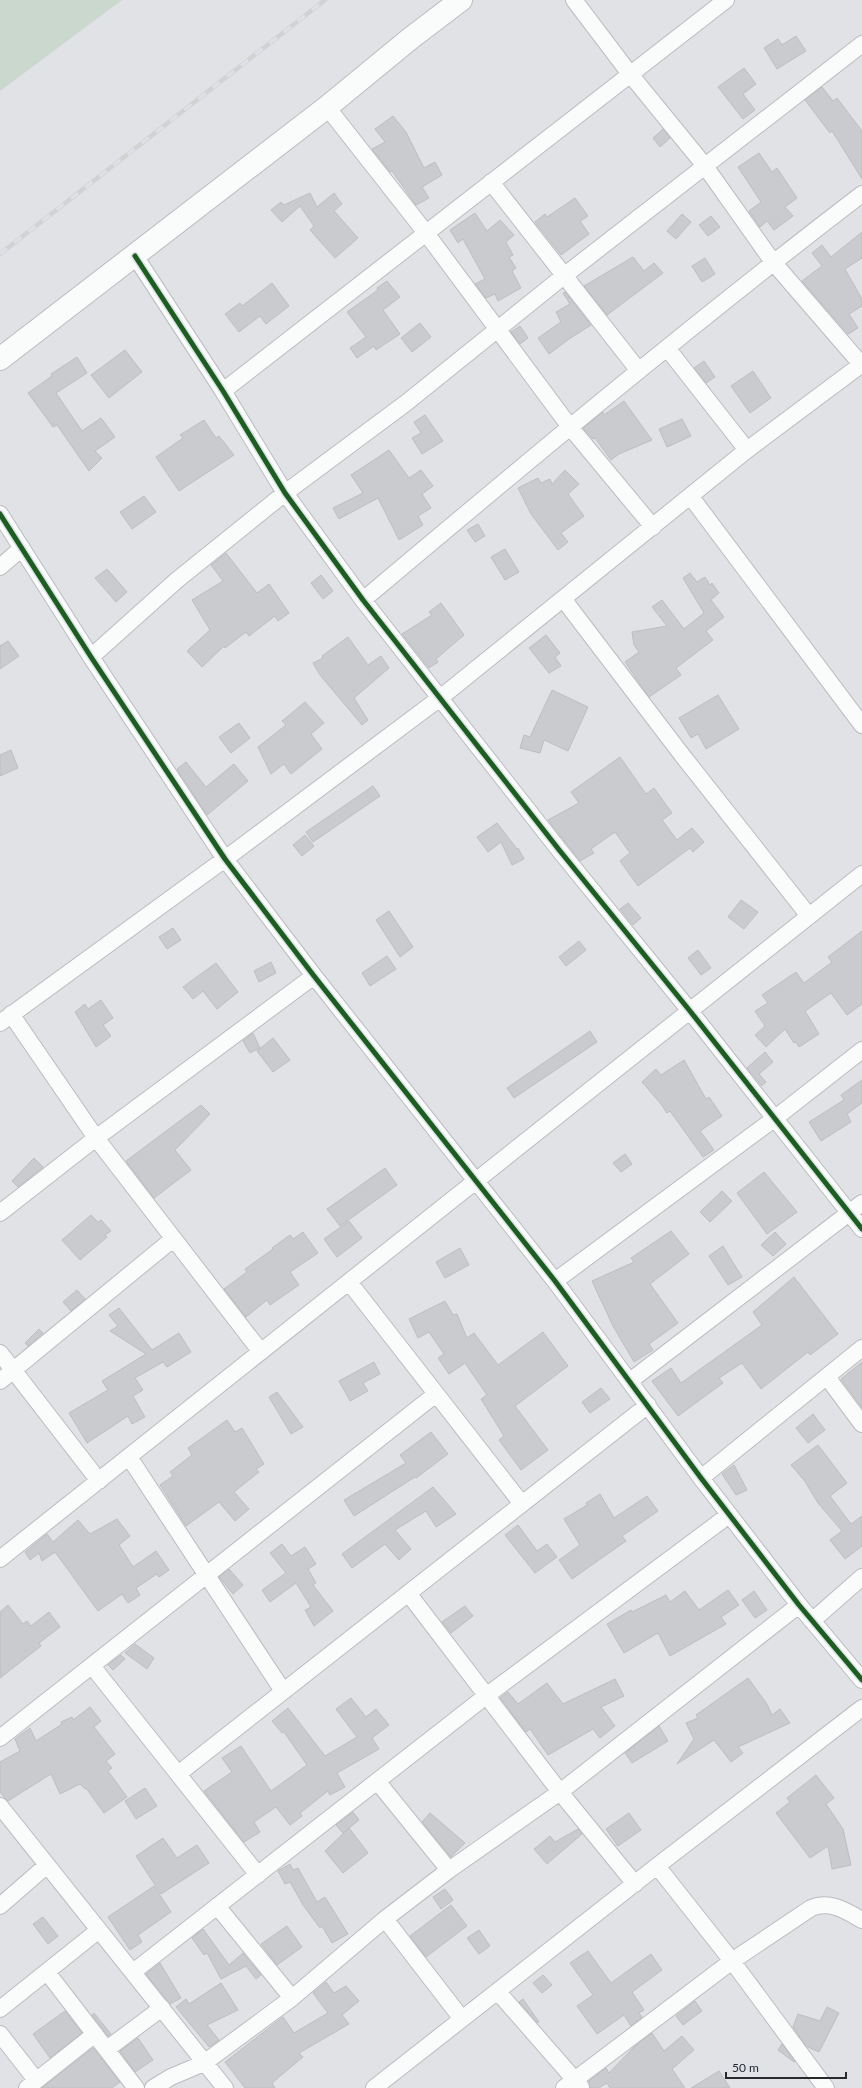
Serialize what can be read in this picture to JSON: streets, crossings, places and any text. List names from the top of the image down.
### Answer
{
  "scale_bar": "50 m"
}
